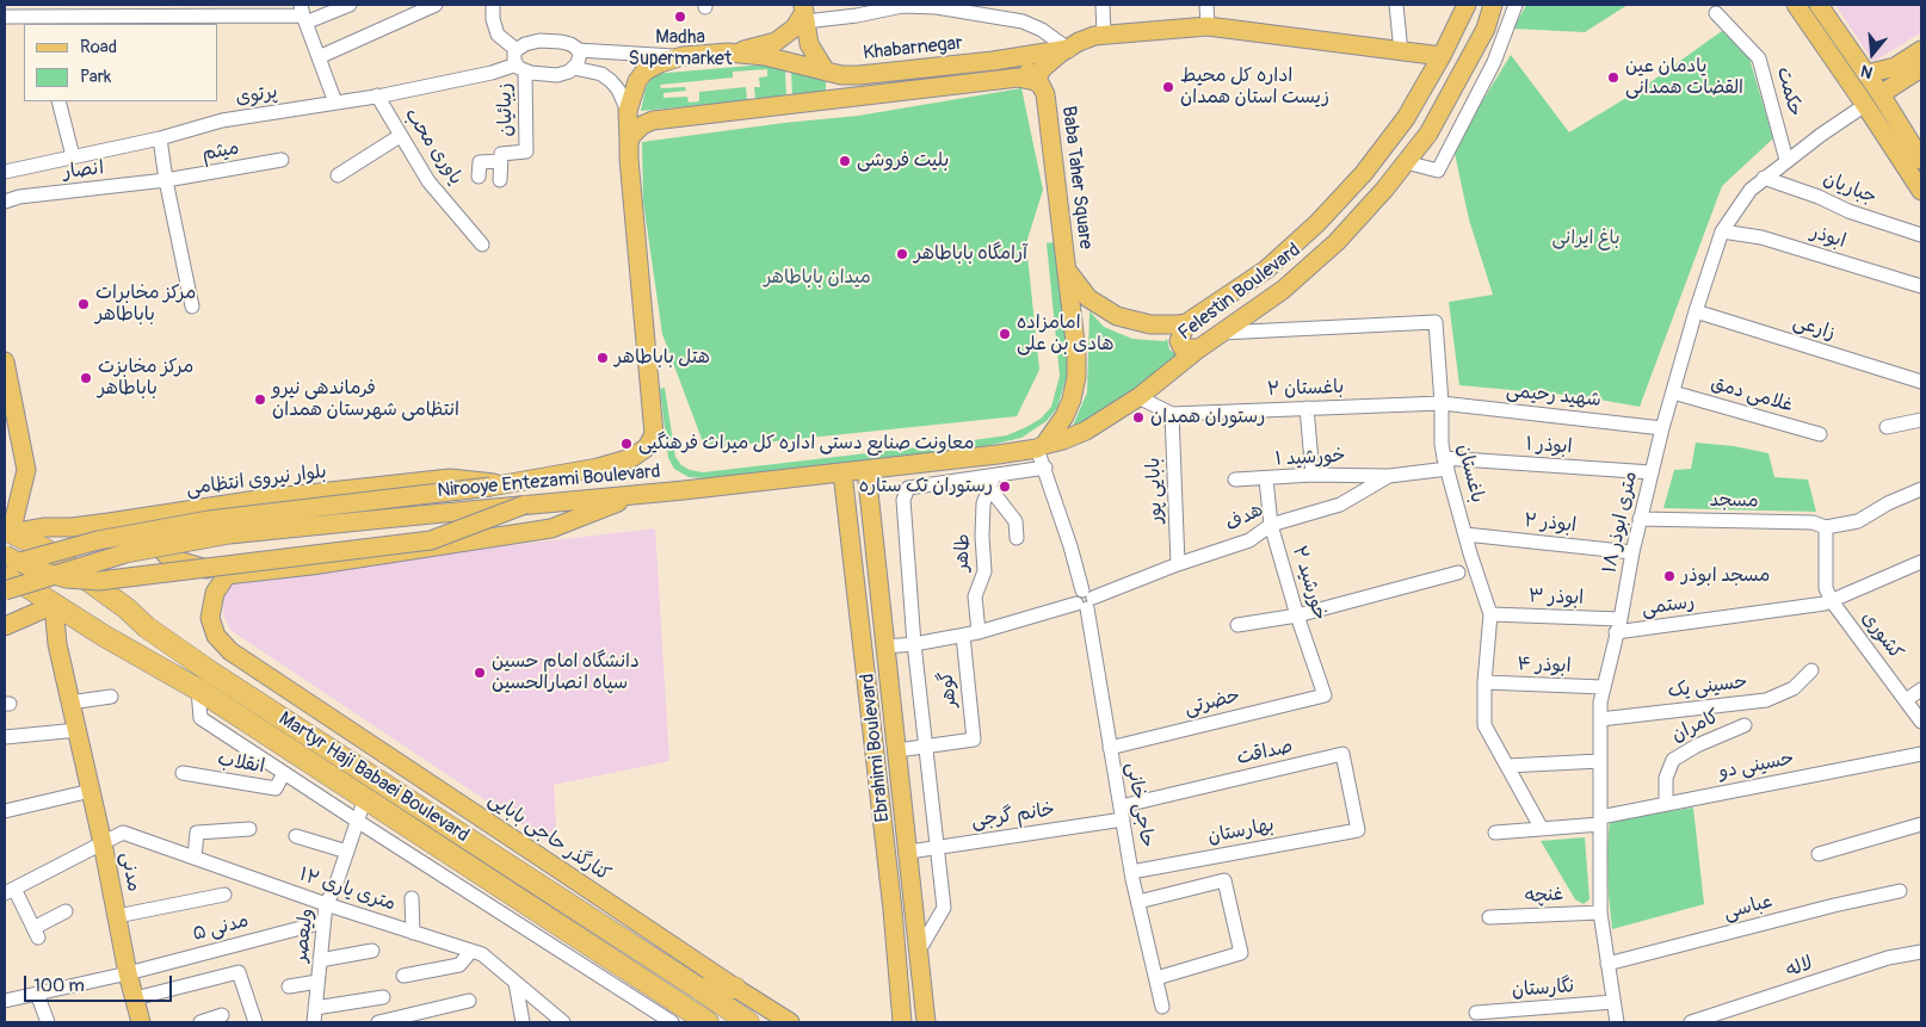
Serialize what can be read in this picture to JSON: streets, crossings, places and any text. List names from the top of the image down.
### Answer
{
  "streets": {
    "highway": ["Martyr Haji Babaei Boulevard"],
    "main road": [
      "Khabarnegar",
      "Baba Taher Square",
      "Felestin Boulevard",
      "بلوار نیروی انتظامی",
      "Nirooye Entezami Boulevard",
      "Ebrahimi Boulevard",
      "کنارگذر حاجی بابایی",
      "مدنی"
    ],
    "street": [
      "حکمت",
      "پرتوی",
      "زیبائیان",
      "یاوری محب",
      "میثم",
      "انصار",
      "جباریان",
      "ابوذر",
      "زارعی",
      "باغستان ۲",
      "غلامی دمق",
      "شهید رحیمی",
      "ابوذر ۱",
      "خورشید ۱",
      "باغستان",
      "بابایی پور",
      "مسجد",
      "هدف",
      "۱۸ متری ابوذر",
      "ابوذر ۲",
      "طاهر",
      "خورشید ۲",
      "ابوذر ۳",
      "رستمی",
      "کشوری",
      "ابوذر ۴",
      "حسینی یک",
      "گوهر",
      "حضرتی",
      "کامران",
      "صداقت",
      "انقلاب",
      "حسینی دو",
      "حاجی خانی",
      "خانم گرجی",
      "بهارستان",
      "۱۲ متری یاری",
      "غنچه",
      "عباسی",
      "مدنی ۵",
      "ولیعصر",
      "لاله",
      "نگارستان"
    ]
  },
  "crossings": [
    ["Khabarnegar", "Baba Taher Square"],
    ["Khabarnegar", "Felestin Boulevard"],
    ["حکمت", "۱۸ متری ابوذر"],
    ["پرتوی", "زیبائیان"],
    ["پرتوی", "یاوری محب"],
    ["میثم", "انصار"],
    ["Baba Taher Square", "Felestin Boulevard"],
    ["Baba Taher Square", "حاجی خانی"],
    ["جباریان", "۱۸ متری ابوذر"],
    ["ابوذر", "۱۸ متری ابوذر"],
    ["Felestin Boulevard", "باغستان"],
    ["Felestin Boulevard", "حاجی خانی"],
    ["زارعی", "۱۸ متری ابوذر"],
    ["باغستان ۲", "شهید رحیمی"],
    ["باغستان ۲", "باغستان"],
    ["باغستان ۲", "بابایی پور"],
    ["غلامی دمق", "۱۸ متری ابوذر"],
    ["شهید رحیمی", "باغستان"],
    ["شهید رحیمی", "۱۸ متری ابوذر"],
    ["ابوذر ۱", "باغستان"],
    ["ابوذر ۱", "هدف"],
    ["ابوذر ۱", "۱۸ متری ابوذر"],
    ["خورشید ۱", "هدف"],
    ["خورشید ۱", "خورشید ۲"],
    ["باغستان", "هدف"],
    ["باغستان", "ابوذر ۲"],
    ["باغستان", "ابوذر ۳"],
    ["باغستان", "ابوذر ۴"],
    ["باغستان", "حسینی دو"],
    ["بلوار نیروی انتظامی", "Nirooye Entezami Boulevard"],
    ["بلوار نیروی انتظامی", "Martyr Haji Babaei Boulevard"],
    ["Nirooye Entezami Boulevard", "Ebrahimi Boulevard"],
    ["بابایی پور", "هدف"],
    ["مسجد", "۱۸ متری ابوذر"],
    ["هدف", "طاهر"],
    ["هدف", "خورشید ۲"],
    ["هدف", "گوهر"],
    ["هدف", "Ebrahimi Boulevard"],
    ["هدف", "حاجی خانی"],
    ["۱۸ متری ابوذر", "ابوذر ۲"],
    ["۱۸ متری ابوذر", "ابوذر ۳"],
    ["۱۸ متری ابوذر", "رستمی"],
    ["۱۸ متری ابوذر", "ابوذر ۴"],
    ["۱۸ متری ابوذر", "حسینی یک"],
    ["۱۸ متری ابوذر", "حسینی دو"],
    ["۱۸ متری ابوذر", "غنچه"],
    ["۱۸ متری ابوذر", "عباسی"],
    ["۱۸ متری ابوذر", "نگارستان"],
    ["خورشید ۲", "حضرتی"],
    ["ابوذر ۳", "رستمی"],
    ["رستمی", "کشوری"],
    ["حضرتی", "حاجی خانی"],
    ["کامران", "حسینی دو"],
    ["Ebrahimi Boulevard", "خانم گرجی"],
    ["صداقت", "حاجی خانی"],
    ["صداقت", "خانم گرجی"],
    ["صداقت", "بهارستان"],
    ["Martyr Haji Babaei Boulevard", "مدنی"],
    ["Martyr Haji Babaei Boulevard", "ولیعصر"],
    ["حاجی خانی", "خانم گرجی"],
    ["حاجی خانی", "بهارستان"],
    ["مدنی", "۱۲ متری یاری"],
    ["مدنی", "مدنی ۵"],
    ["۱۲ متری یاری", "ولیعصر"],
    ["مدنی ۵", "ولیعصر"]
  ],
  "parks": ["باغ ایرانی", "میدان باباطاهر"],
  "places": [
    "Madha Supermarket",
    "یادمان عین القضات همدانی",
    "اداره کل محیط زیست استان همدان",
    "بلیت فروشی",
    "آرامگاه باباطاهر",
    "مرکز مخابرات باباطاهر",
    "امامزاده هادی بن علی",
    "هتل باباطاهر",
    "مرکز مخابزت باباطاهر",
    "فرماندهی نیرو انتظامی شهرستان همدان",
    "رستوران همدان",
    "معاونت صنایع دستی اداره کل میراث فرهنگیی",
    "رستوران تک ستاره",
    "مسجد ابوذر",
    "دانشگاه امام حسین سپاه انصارالحسین"
  ],
  "legend": ["Road", "Park"],
  "scale_bar": "100 m",
  "north": "bottom"
}
